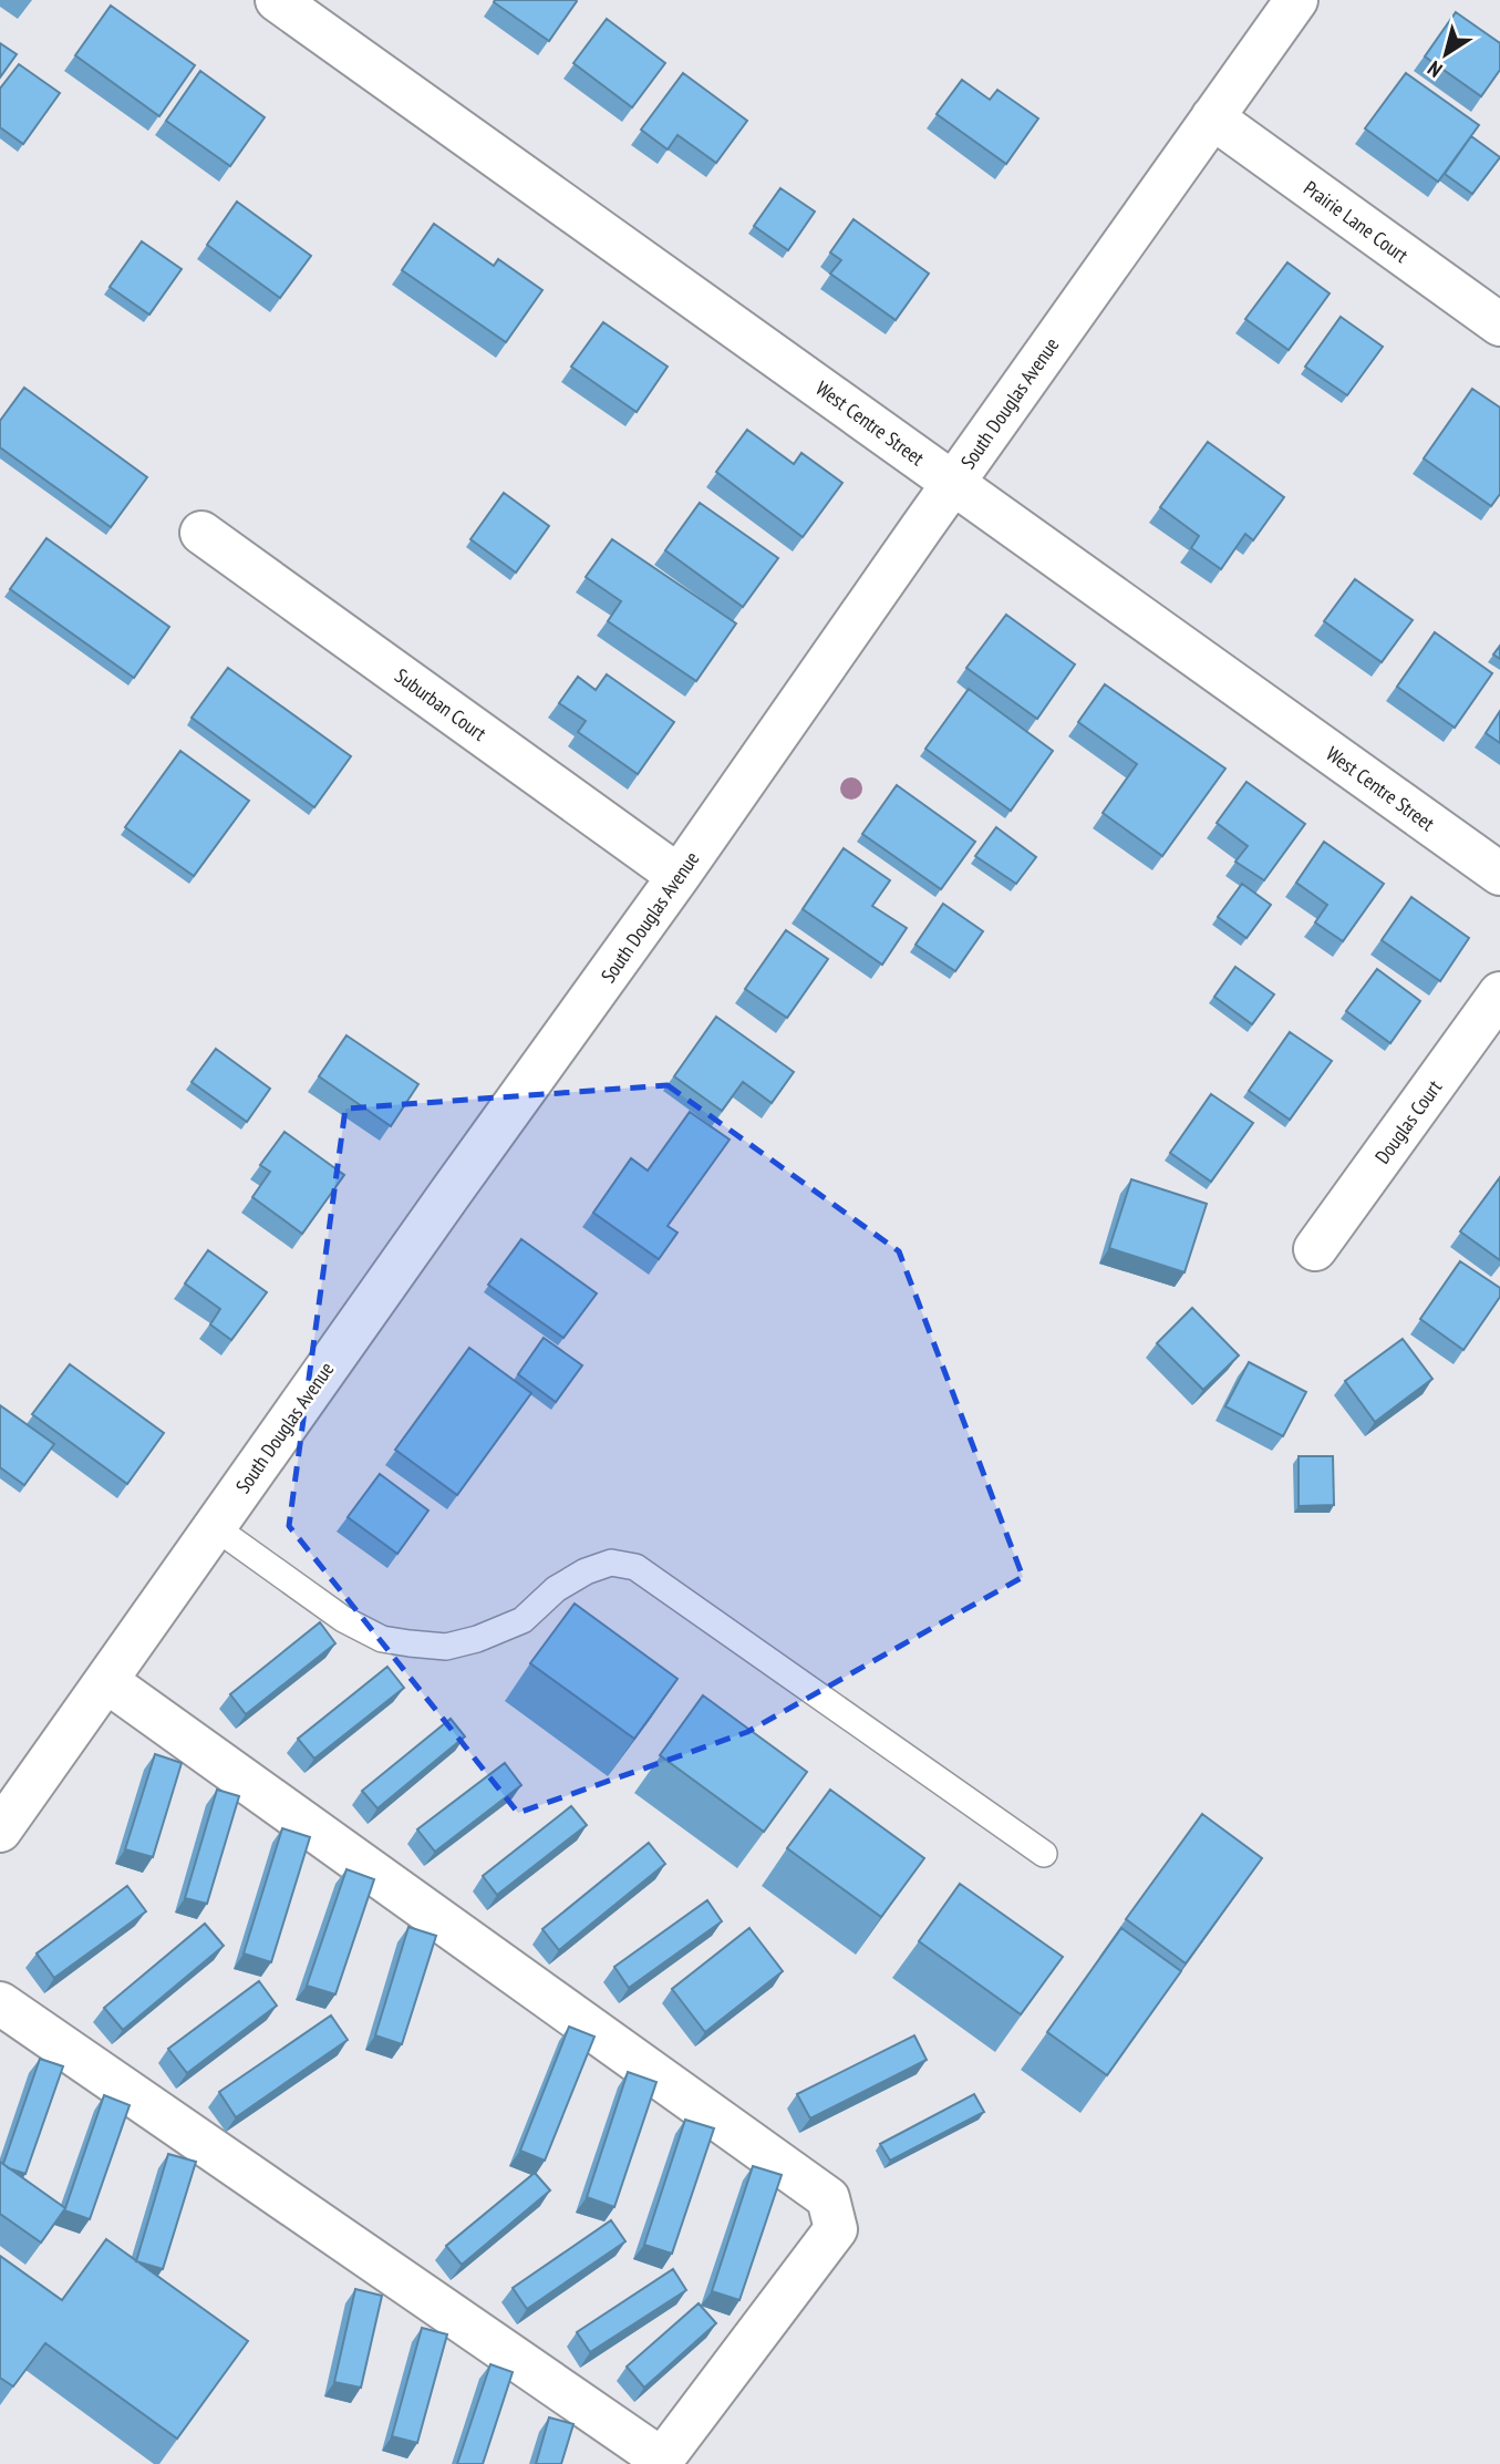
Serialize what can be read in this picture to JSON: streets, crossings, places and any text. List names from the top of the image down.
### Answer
{
  "streets": {
    "street": [
      "Prairie Lane Court",
      "South Douglas Avenue",
      "West Centre Street",
      "Suburban Court",
      "Douglas Court"
    ]
  },
  "crossings": [
    ["Prairie Lane Court", "South Douglas Avenue"],
    ["South Douglas Avenue", "West Centre Street"],
    ["South Douglas Avenue", "Suburban Court"]
  ],
  "north": "bottom left"
}
